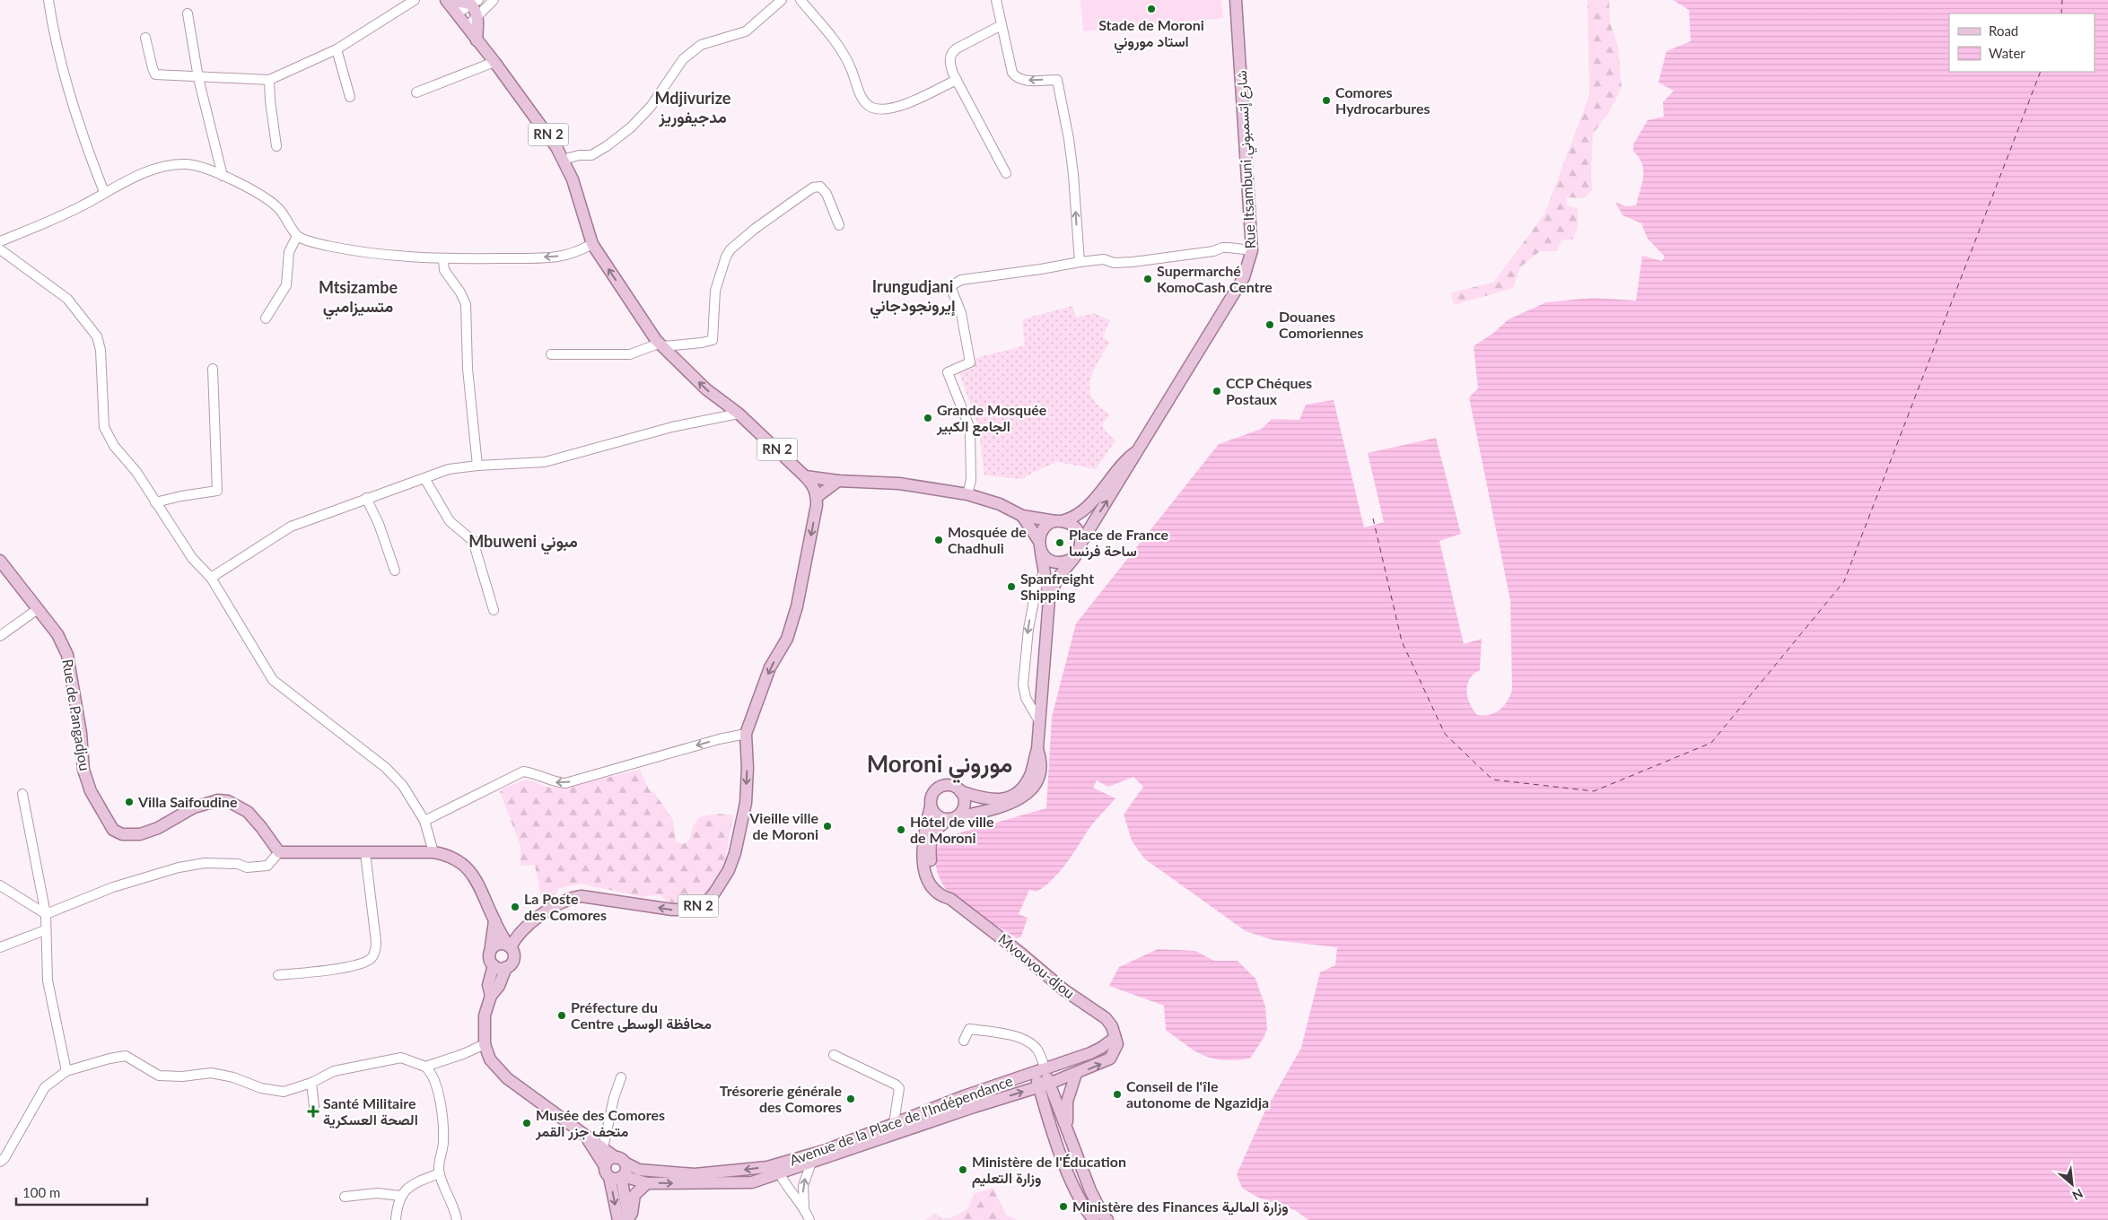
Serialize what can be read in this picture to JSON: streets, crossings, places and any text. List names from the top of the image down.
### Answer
{
  "streets": {
    "main road": [
      "RN 2",
      "Rue Itsambuni شارع إتسمبوني",
      "Rue de Pangadjou",
      "Mvouvou-djou",
      "Avenue de la Place de l'Indépendance"
    ]
  },
  "districts": [
    "Mdjivurize مدجيفوريز",
    "Irungudjani إيرونجودجاني",
    "Mtsizambe متسيزامبي",
    "Mbuweni مبوني",
    "Moroni موروني"
  ],
  "places": {
    "other": [
      "Stade de Moroni استاد موروني",
      "Comores Hydrocarbures",
      "Supermarché KomoCash Centre",
      "Douanes Comoriennes",
      "CCP Chéques Postaux",
      "Grande Mosquée الجامع الكبير",
      "Mosquée de Chadhuli",
      "Place de France ساحة فرنسا",
      "Spanfreight Shipping",
      "Villa Saifoudine",
      "Vieille ville de Moroni",
      "Hôtel de ville de Moroni",
      "La Poste des Comores",
      "Préfecture du Centre محافظة الوسطى",
      "Conseil de l'île autonome de Ngazidja",
      "Trésorerie générale des Comores",
      "Musée des Comores متحف جزر القمر",
      "Ministère de l'Éducation وزارة التعليم",
      "Ministère des Finances وزارة المالية"
    ],
    "health": ["Santé Militaire الصحة العسكرية"]
  },
  "legend": ["Road", "Water"],
  "scale_bar": "100 m",
  "north": "bottom right"
}
